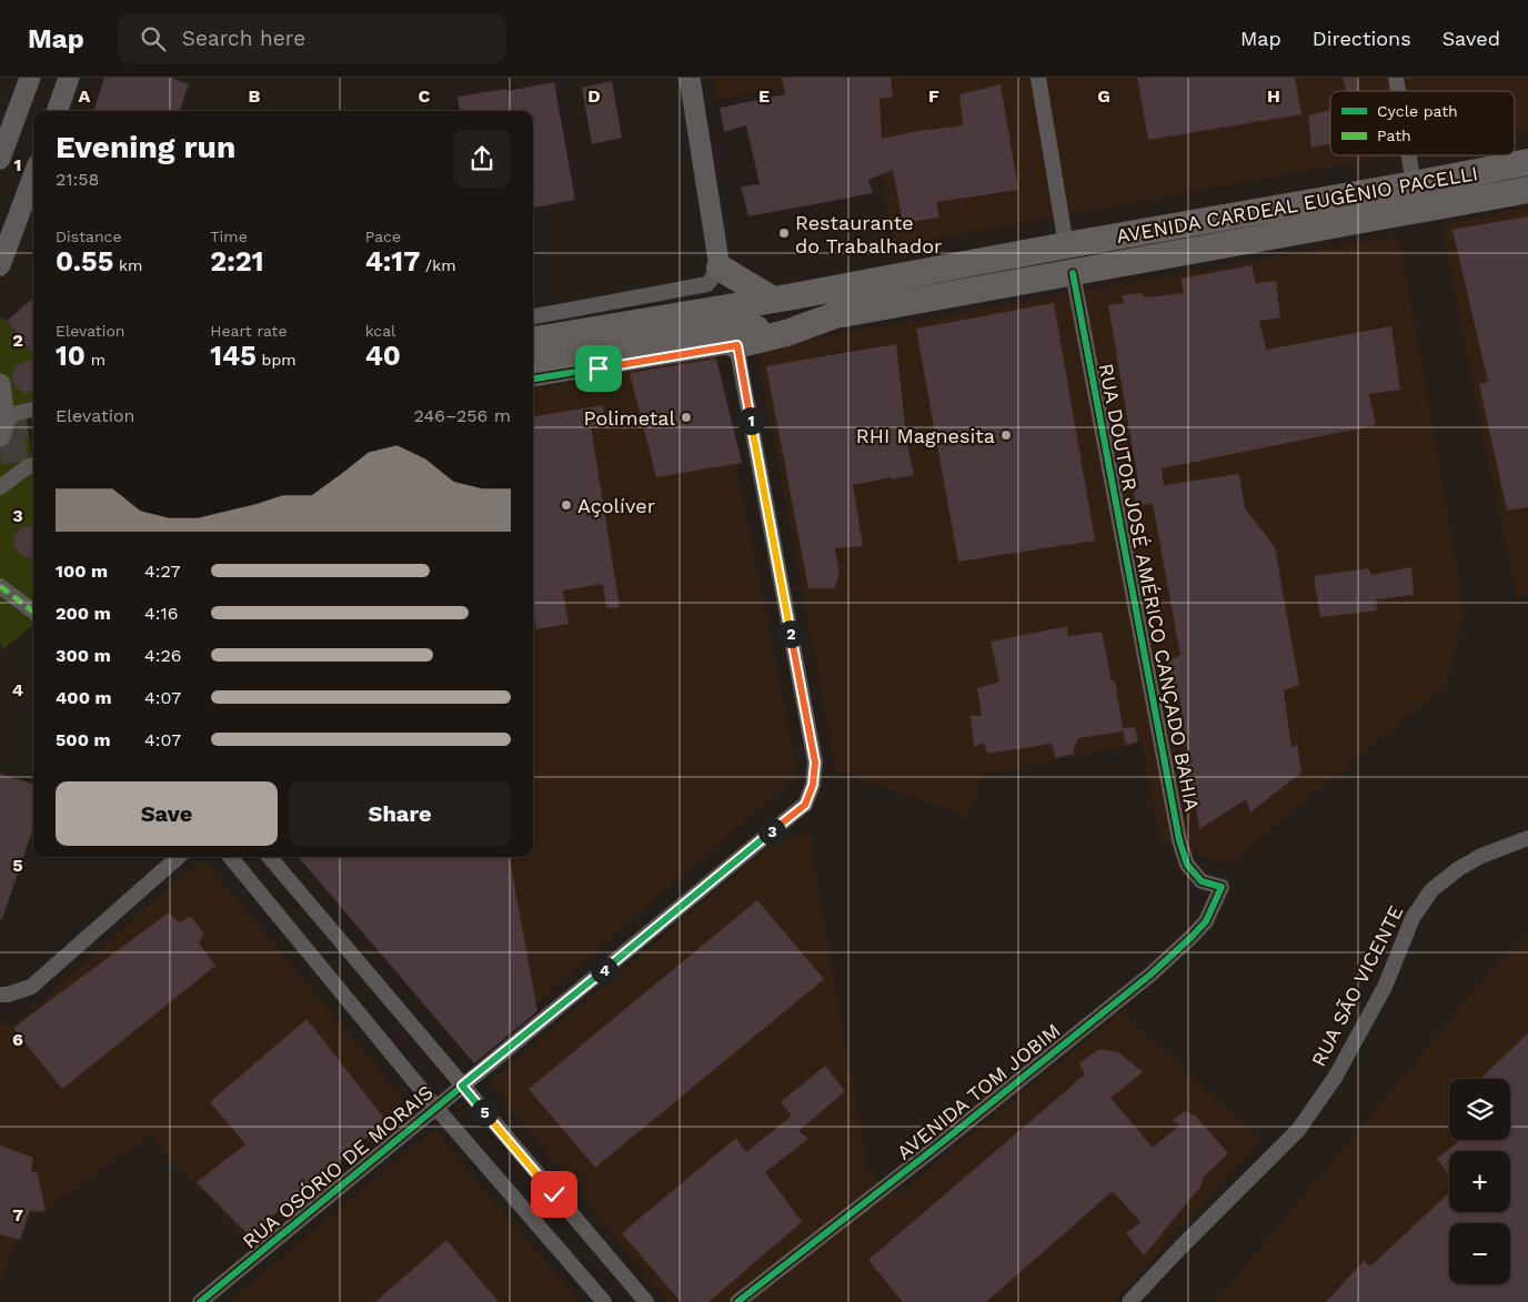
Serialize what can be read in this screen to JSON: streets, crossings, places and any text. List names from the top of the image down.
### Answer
{
  "streets": {
    "highway": ["AVENIDA CARDEAL EUGÊNIO PACELLI"],
    "street": [
      "RUA DOUTOR JOSÉ AMÉRICO CANÇADO BAHIA",
      "RUA SÃO VICENTE",
      "AVENIDA TOM JOBIM",
      "RUA OSÓRIO DE MORAIS"
    ]
  },
  "crossings": [
    ["RUA DOUTOR JOSÉ AMÉRICO CANÇADO BAHIA", "AVENIDA TOM JOBIM"]
  ],
  "places": [
    "Restaurante do Trabalhador",
    "Polimetal",
    "RHI Magnesita",
    "Açolíver"
  ],
  "legend": ["Cycle path", "Path"],
  "page": {
    "header": "Map",
    "search": "Search here",
    "nav": ["Map", "Directions", "Saved"],
    "heading": ["Evening run", "21:58"],
    "stats": [
      ["Distance", "0.55 km"],
      ["Time", "2:21"],
      ["Pace", "4:17 /km"],
      ["Elevation", "10 m"],
      ["Heart rate", "145 bpm"],
      ["kcal", "40"]
    ],
    "chart": ["Elevation", "246–256 m"],
    "pins": [
      "1",
      "2",
      "3",
      "4",
      "5"
    ],
    "list": [
      {
        "name": "100 m",
        "note": "4:27"
      },
      {
        "name": "200 m",
        "note": "4:16"
      },
      {
        "name": "300 m",
        "note": "4:26"
      },
      {
        "name": "400 m",
        "note": "4:07"
      },
      {
        "name": "500 m",
        "note": "4:07"
      }
    ],
    "buttons": ["Save", "Share"],
    "map_buttons": ["+", "−"]
  },
  "grid": {
    "columns": [
      "A",
      "B",
      "C",
      "D",
      "E",
      "F",
      "G",
      "H"
    ],
    "rows": [
      "1",
      "2",
      "3",
      "4",
      "5",
      "6",
      "7"
    ]
  }
}
